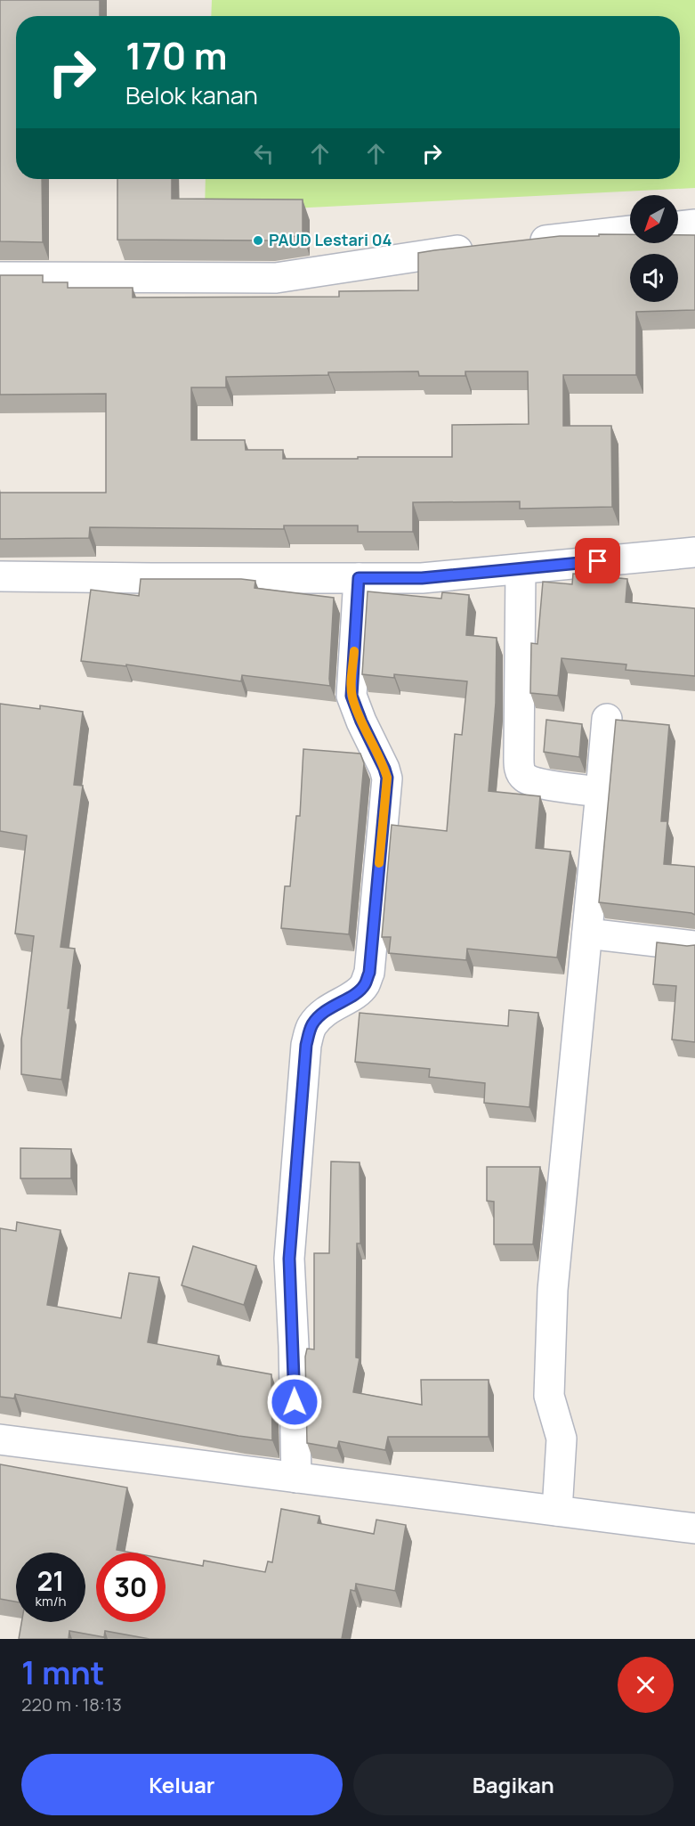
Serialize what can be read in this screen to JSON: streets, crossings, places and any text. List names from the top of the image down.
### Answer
{
  "places": ["PAUD Lestari 04"],
  "north": "bottom left",
  "page": {
    "turn": ["170 m", "Belok kanan"],
    "speed": "21 km/h",
    "limit": "30",
    "heading": ["1 mnt", "220 m · 18:13"],
    "buttons": ["Keluar", "Bagikan"]
  }
}
